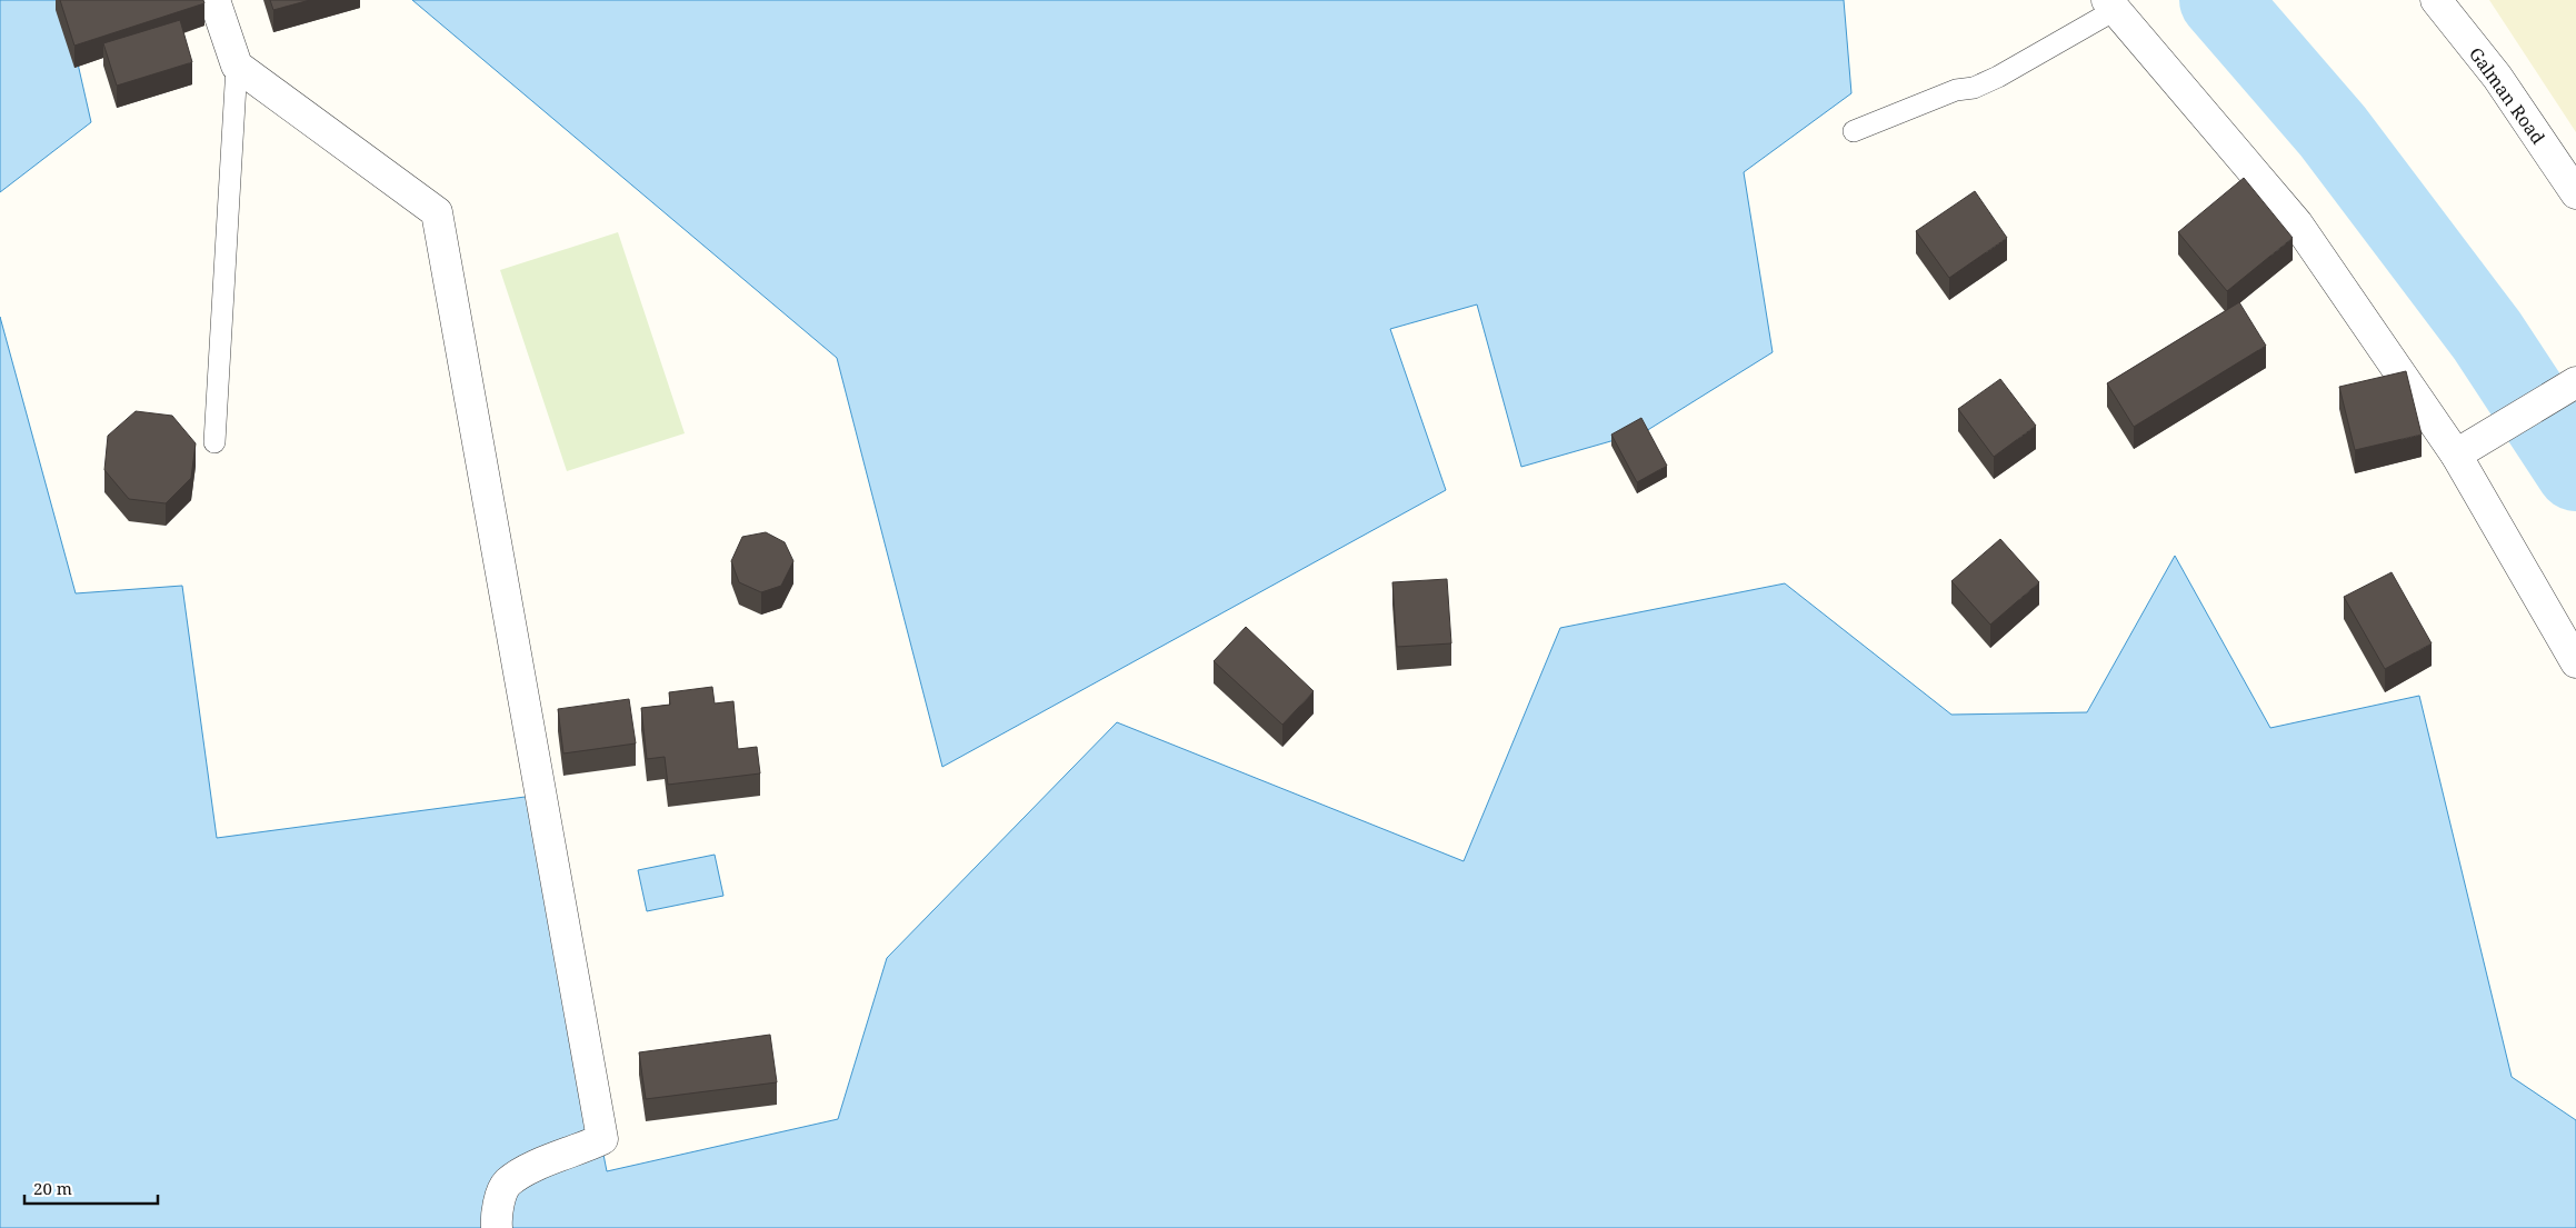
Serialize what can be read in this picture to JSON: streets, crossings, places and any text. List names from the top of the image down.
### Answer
{
  "streets": {
    "street": ["Galman Road"]
  },
  "scale_bar": "20 m"
}
